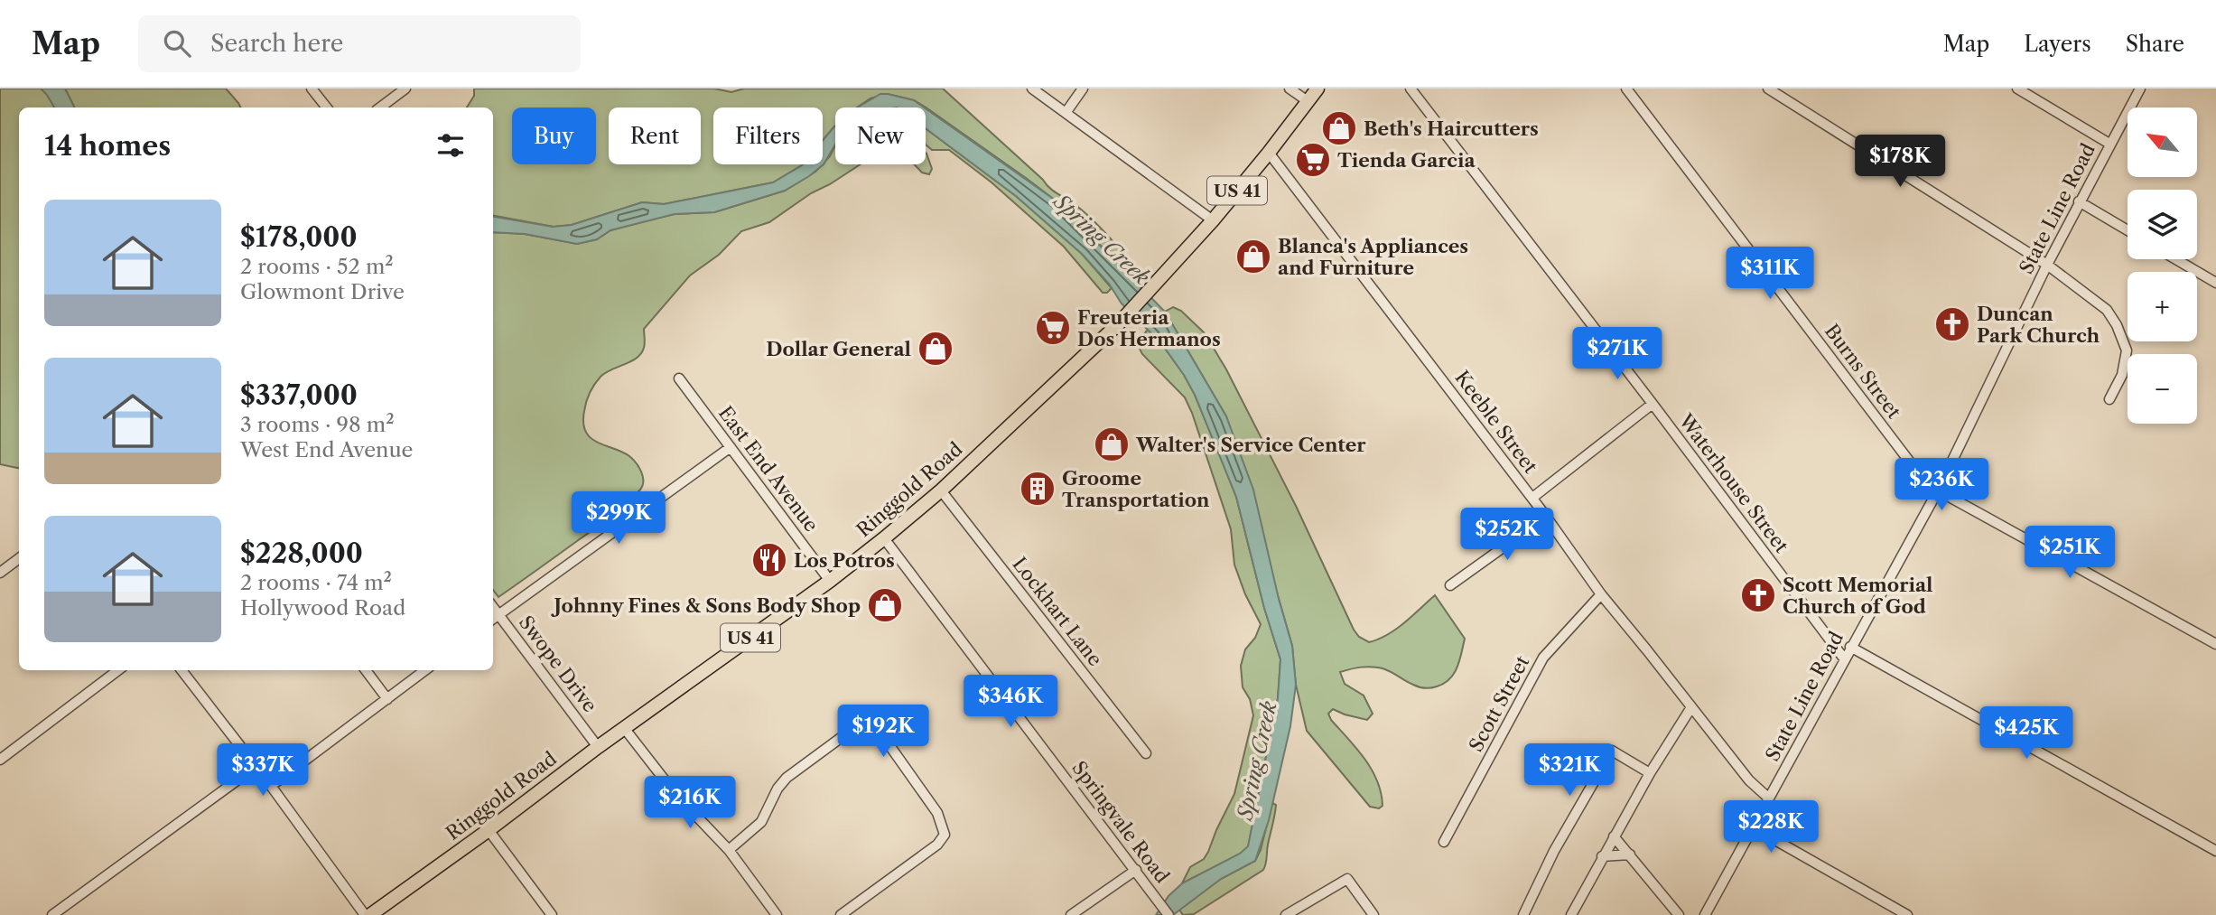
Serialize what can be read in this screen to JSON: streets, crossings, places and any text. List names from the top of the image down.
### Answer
{
  "streets": {
    "main road": ["US 41", "Ringgold Road"],
    "street": [
      "State Line Road",
      "Burns Street",
      "Keeble Street",
      "East End Avenue",
      "Waterhouse Street",
      "Lockhart Lane",
      "Swope Drive",
      "Scott Street",
      "Springvale Road"
    ]
  },
  "crossings": [
    ["State Line Road", "Burns Street"],
    ["State Line Road", "Keeble Street"],
    ["State Line Road", "Waterhouse Street"],
    ["Keeble Street", "Ringgold Road"],
    ["Keeble Street", "Scott Street"],
    ["East End Avenue", "Ringgold Road"],
    ["Ringgold Road", "Lockhart Lane"],
    ["Ringgold Road", "Swope Drive"],
    ["Ringgold Road", "Springvale Road"]
  ],
  "water": ["Spring Creek"],
  "places": {
    "shop": [
      "Beth's Haircutters",
      "Blanca's Appliances and Furniture",
      "Dollar General",
      "Walter's Service Center",
      "Johnny Fines & Sons Body Shop"
    ],
    "supermarket": ["Tienda Garcia", "Freuteria Dos Hermanos"],
    "church": ["Duncan Park Church", "Scott Memorial Church of God"],
    "building": ["Groome Transportation"],
    "restaurant": ["Los Potros"]
  },
  "north": "top left",
  "page": {
    "header": "Map",
    "search": "Search here",
    "nav": ["Map", "Layers", "Share"],
    "map_buttons": ["+", "−"],
    "chip": [
      "Buy",
      "Rent",
      "Filters",
      "New"
    ],
    "heading": "14 homes",
    "price": [
      "$178K",
      "$311K",
      "$271K",
      "$236K",
      "$299K",
      "$252K",
      "$251K",
      "$346K",
      "$192K",
      "$425K",
      "$337K",
      "$321K",
      "$216K",
      "$228K"
    ],
    "list": [
      {
        "name": "$178,000",
        "note": "2 rooms · 52 m² · Glowmont Drive"
      },
      {
        "name": "$337,000",
        "note": "3 rooms · 98 m² · West End Avenue"
      },
      {
        "name": "$228,000",
        "note": "2 rooms · 74 m² · Hollywood Road"
      }
    ]
  }
}
